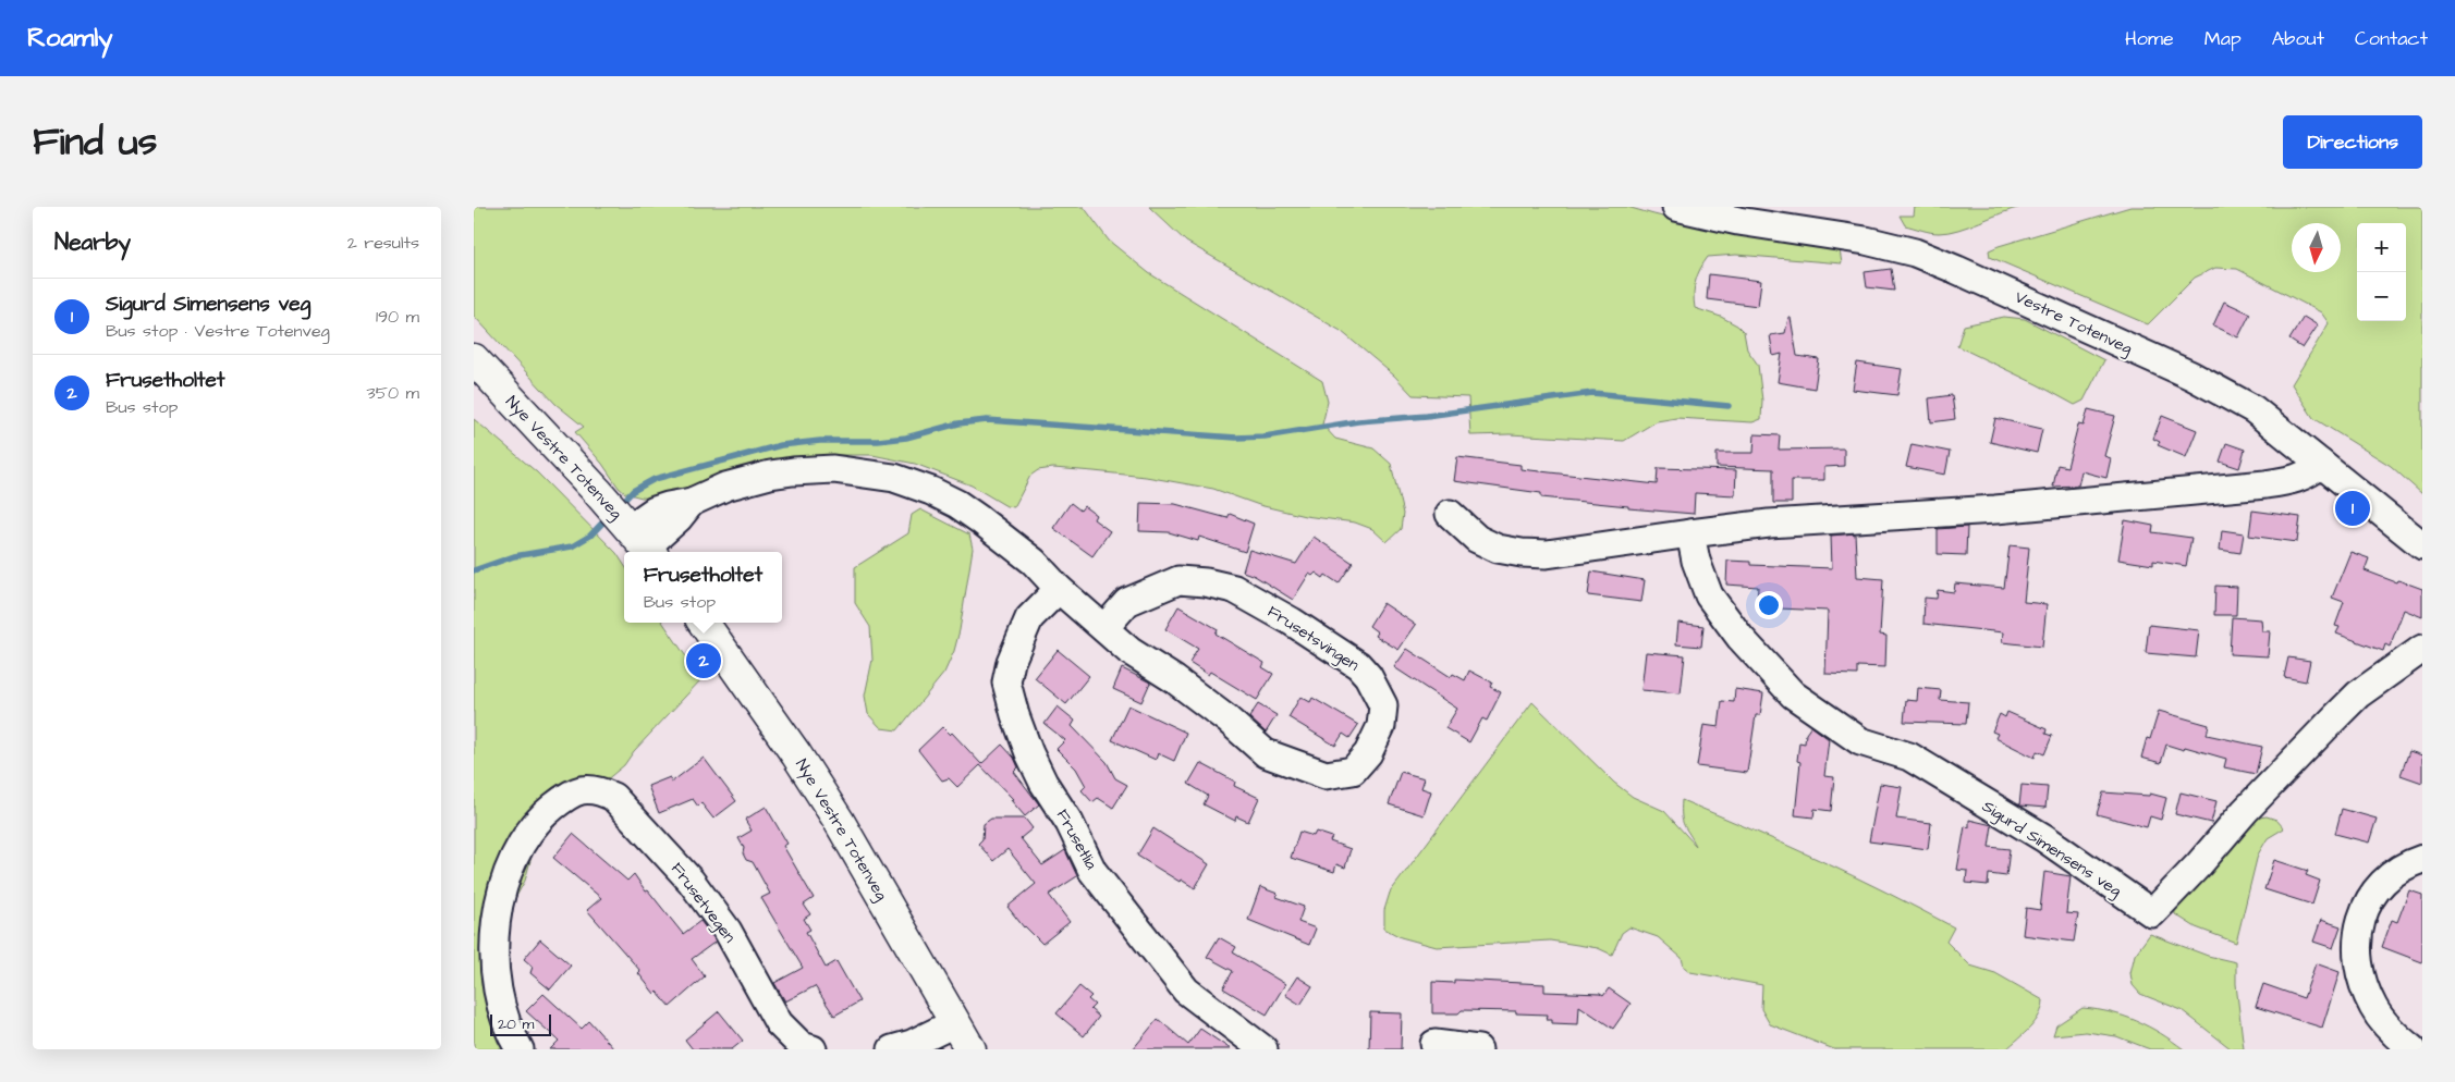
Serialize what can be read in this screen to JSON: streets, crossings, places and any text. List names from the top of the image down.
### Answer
{
  "streets": {
    "main road": ["Nye Vestre Totenveg"],
    "street": [
      "Vestre Totenveg",
      "Frusetsvingen",
      "Frusetlia",
      "Sigurd Simensens veg",
      "Frusetvegen"
    ]
  },
  "crossings": [
    ["Nye Vestre Totenveg", "Frusetsvingen"],
    ["Frusetsvingen", "Frusetlia"]
  ],
  "scale_bar": "20 m",
  "north": "bottom",
  "page": {
    "header": "Roamly",
    "nav": [
      "Home",
      "Map",
      "About",
      "Contact"
    ],
    "title": "Find us",
    "buttons": "Directions",
    "heading": ["Nearby", "2 results"],
    "map_buttons": ["+", "−"],
    "list": [
      {
        "mark": "1",
        "name": "Sigurd Simensens veg",
        "note": "Bus stop · Vestre Totenveg",
        "value": "190 m"
      },
      {
        "mark": "2",
        "name": "Frusetholtet",
        "note": "Bus stop",
        "value": "350 m"
      }
    ],
    "pins": ["1", "2"],
    "popup": ["Frusetholtet", "Bus stop"],
    "scale": "20 m"
  }
}
